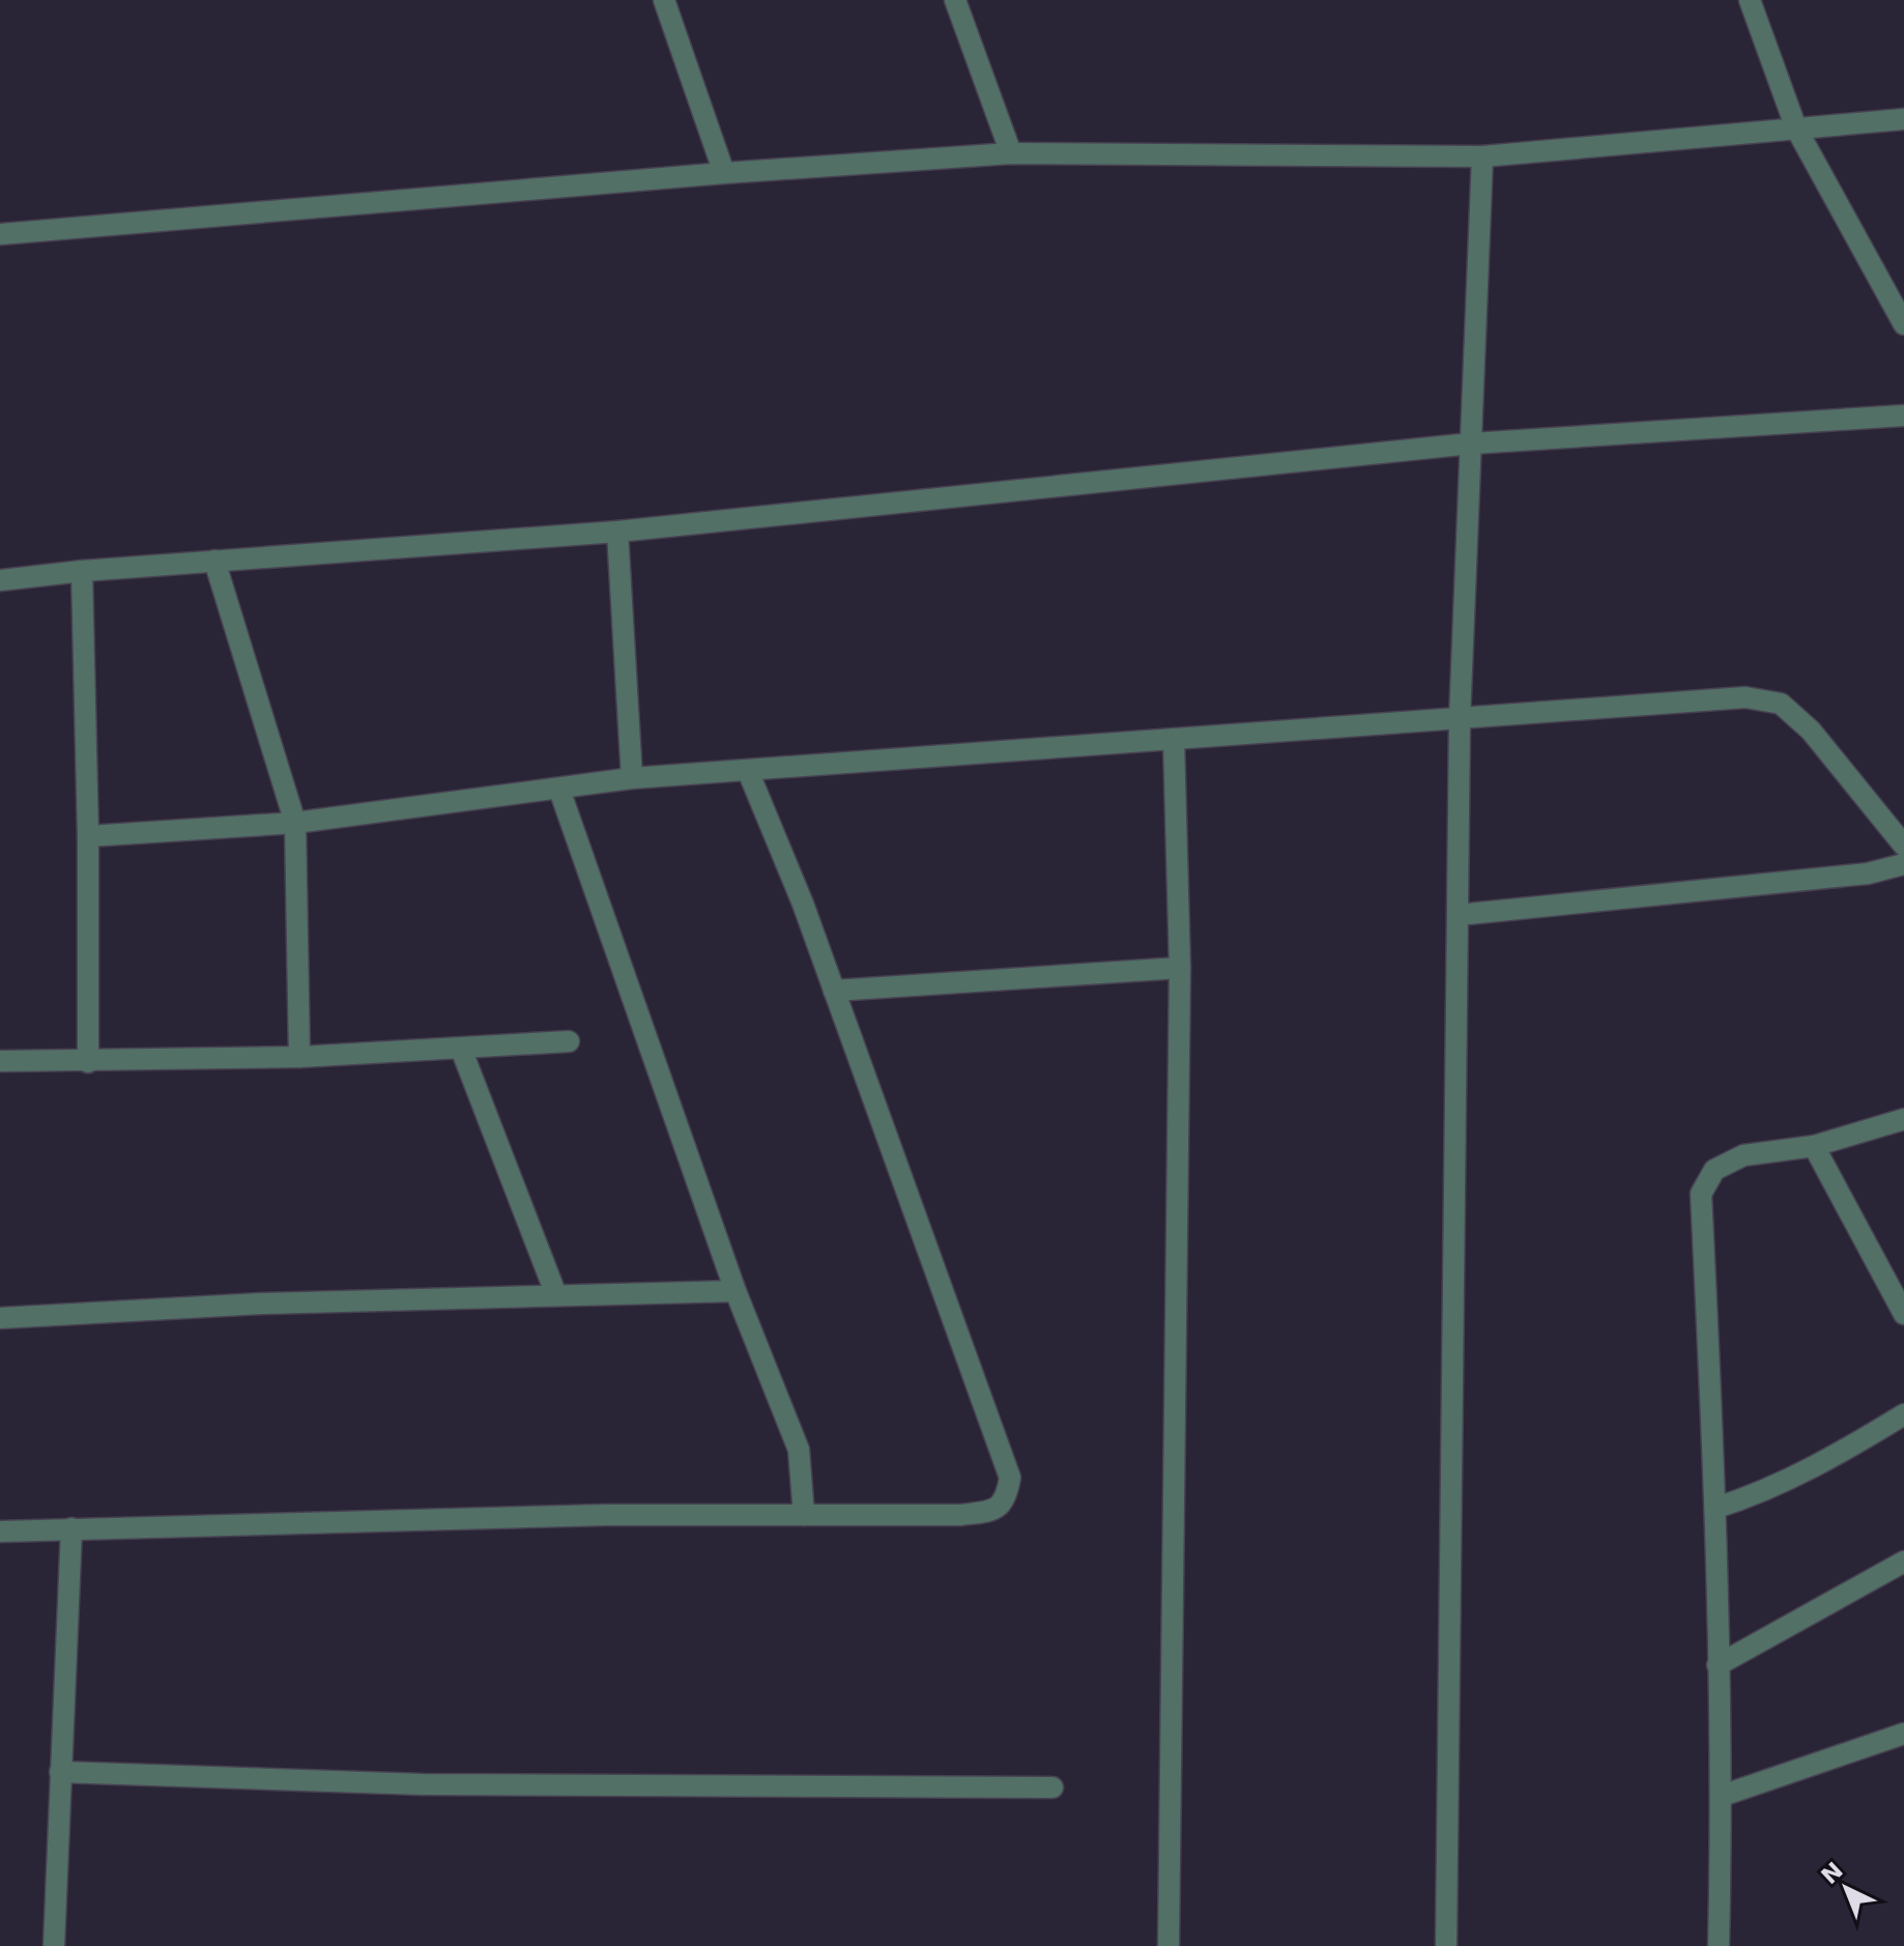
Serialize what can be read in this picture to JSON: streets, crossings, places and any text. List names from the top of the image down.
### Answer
{
  "north": "top left"
}
